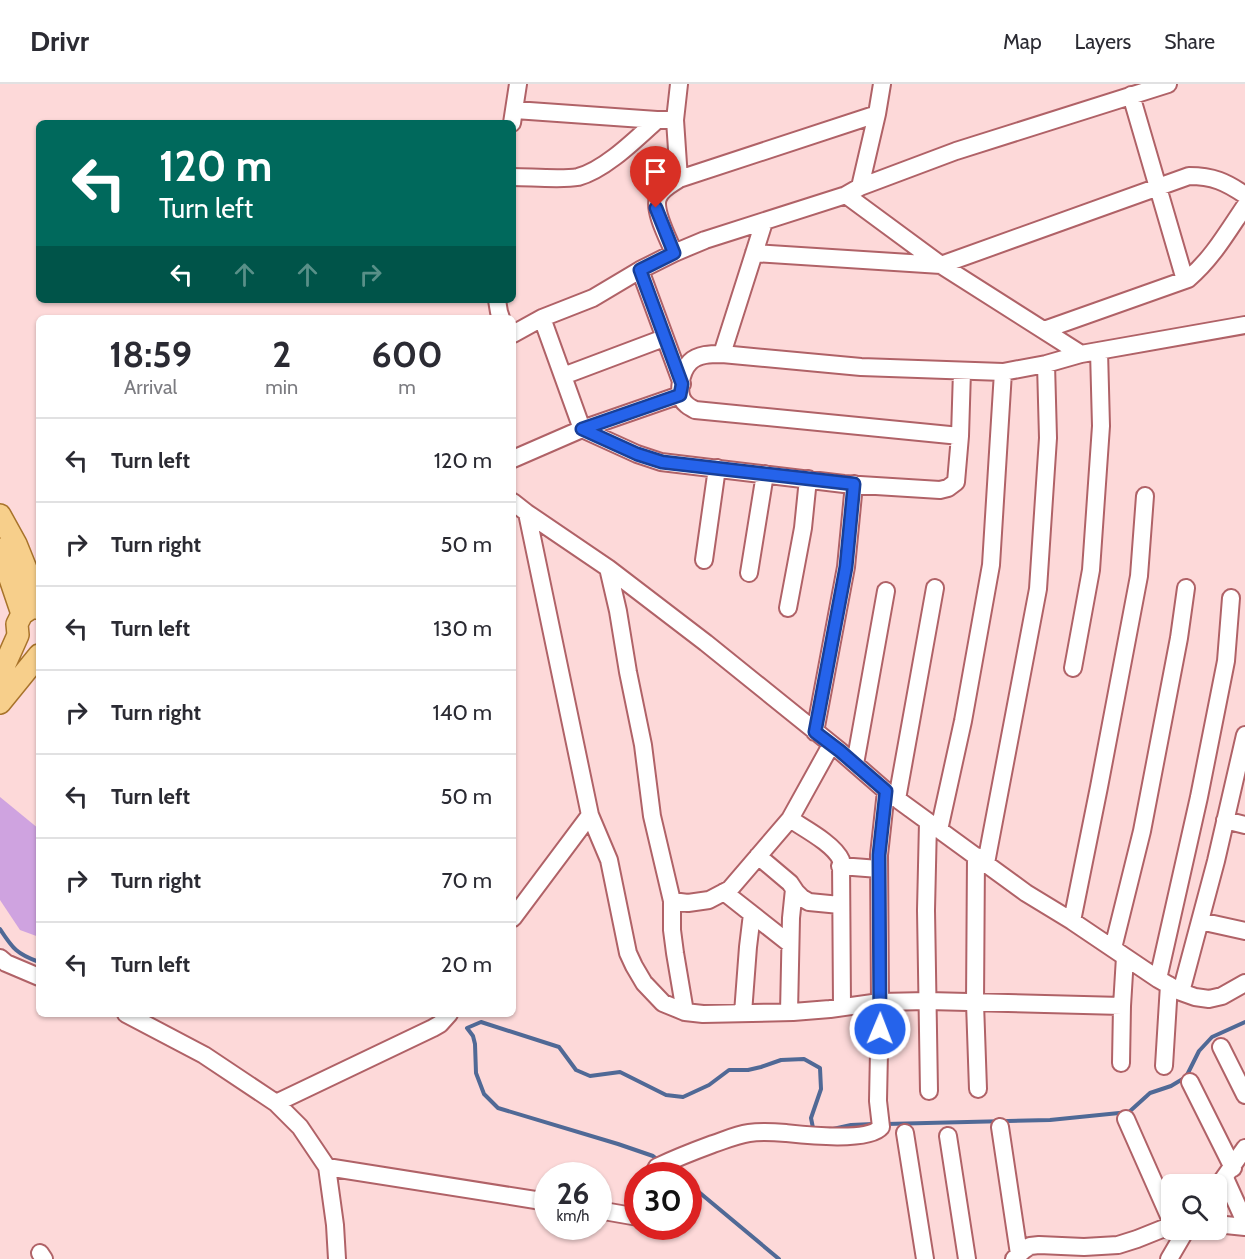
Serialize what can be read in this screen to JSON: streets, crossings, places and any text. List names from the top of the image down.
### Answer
{
  "page": {
    "header": "Drivr",
    "nav": ["Map", "Layers", "Share"],
    "turn": ["120 m", "Turn left"],
    "eta": [
      "18:59",
      "Arrival",
      "2",
      "min",
      "600",
      "m"
    ],
    "list": [
      {
        "name": "Turn left",
        "value": "120 m"
      },
      {
        "name": "Turn right",
        "value": "50 m"
      },
      {
        "name": "Turn left",
        "value": "130 m"
      },
      {
        "name": "Turn right",
        "value": "140 m"
      },
      {
        "name": "Turn left",
        "value": "50 m"
      },
      {
        "name": "Turn right",
        "value": "70 m"
      },
      {
        "name": "Turn left",
        "value": "20 m"
      }
    ],
    "speed": "26 km/h",
    "limit": "30"
  }
}
